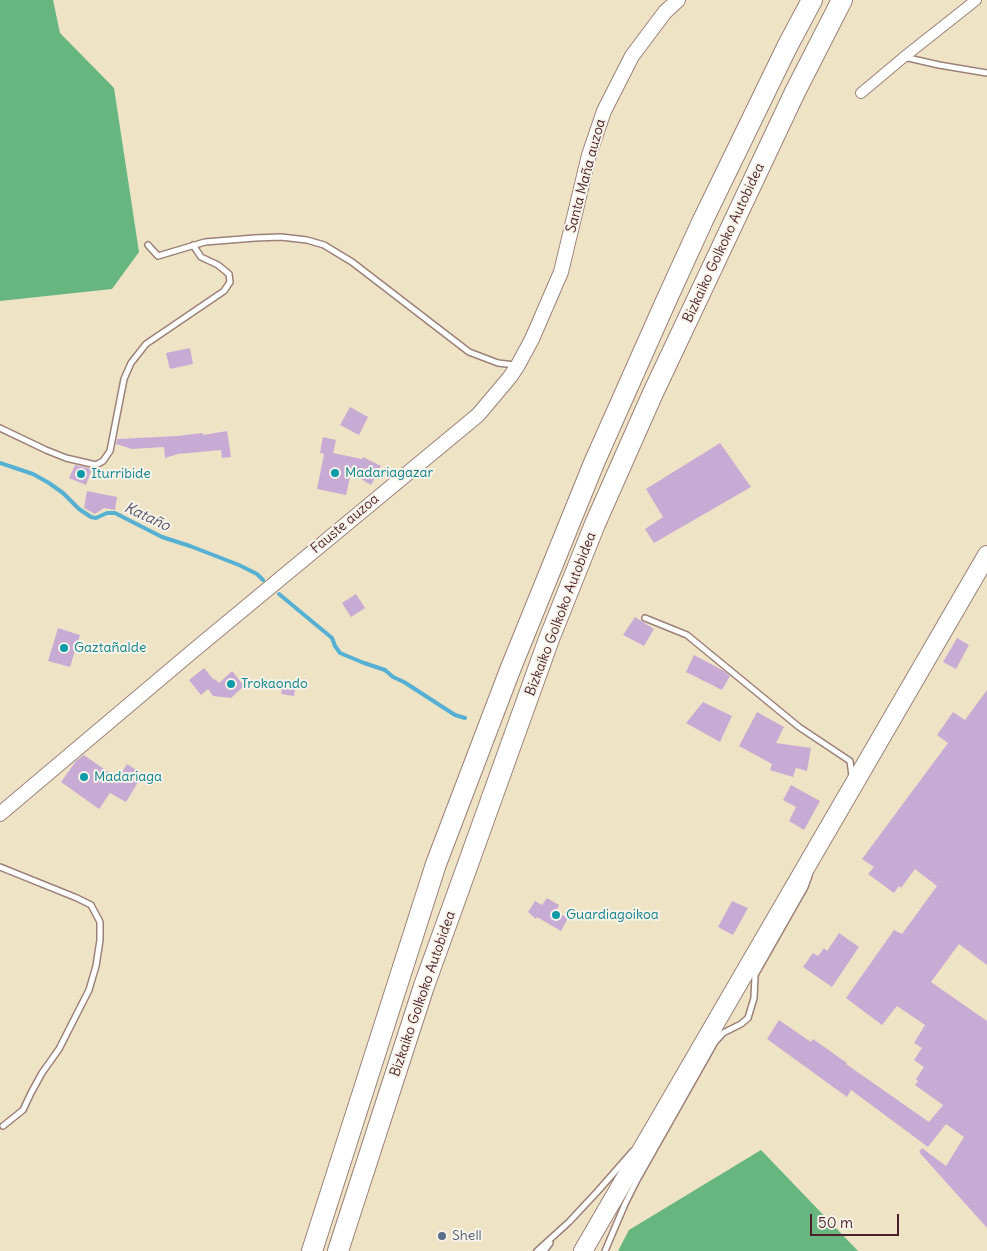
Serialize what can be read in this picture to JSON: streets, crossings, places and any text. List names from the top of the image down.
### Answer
{
  "streets": {
    "highway": ["Bizkaiko Golkoko Autobidea"],
    "street": ["Santa Maña auzoa", "Fauste auzoa"]
  },
  "crossings": [
    ["Santa Maña auzoa", "Fauste auzoa"]
  ],
  "water": ["Kataño"],
  "places": [
    "Madariagazar",
    "Iturribide",
    "Gaztañalde",
    "Trokaondo",
    "Madariaga",
    "Guardiagoikoa",
    "Shell"
  ],
  "scale_bar": "50 m"
}
